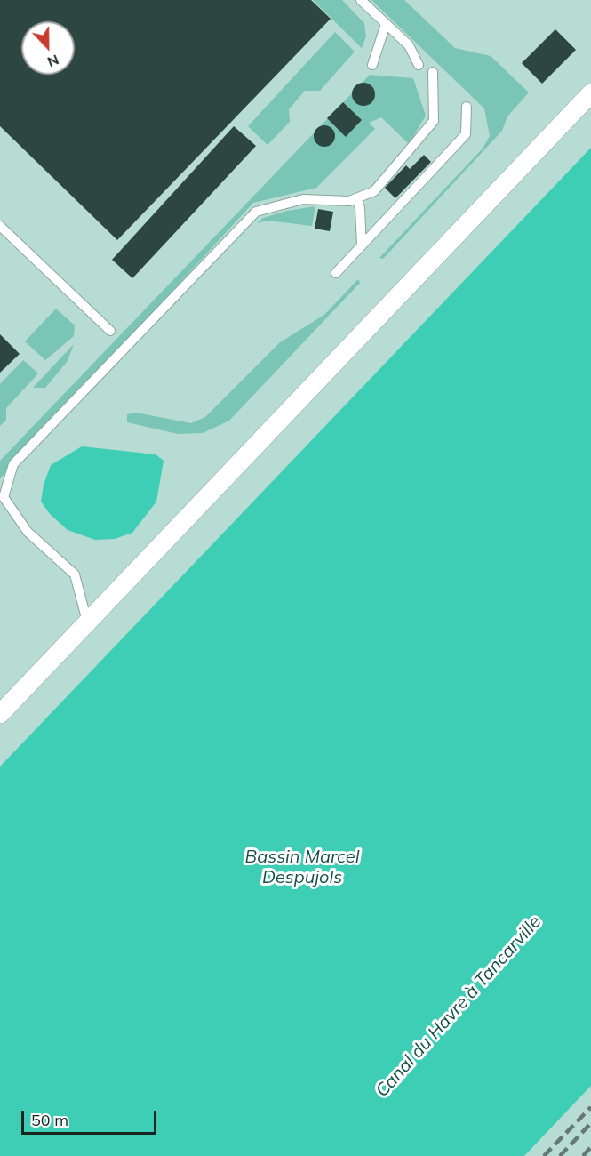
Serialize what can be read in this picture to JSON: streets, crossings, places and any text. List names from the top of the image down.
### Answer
{
  "water": ["Bassin Marcel Despujols", "Canal du Havre à Tancarville"],
  "scale_bar": "50 m",
  "north": "bottom"
}
